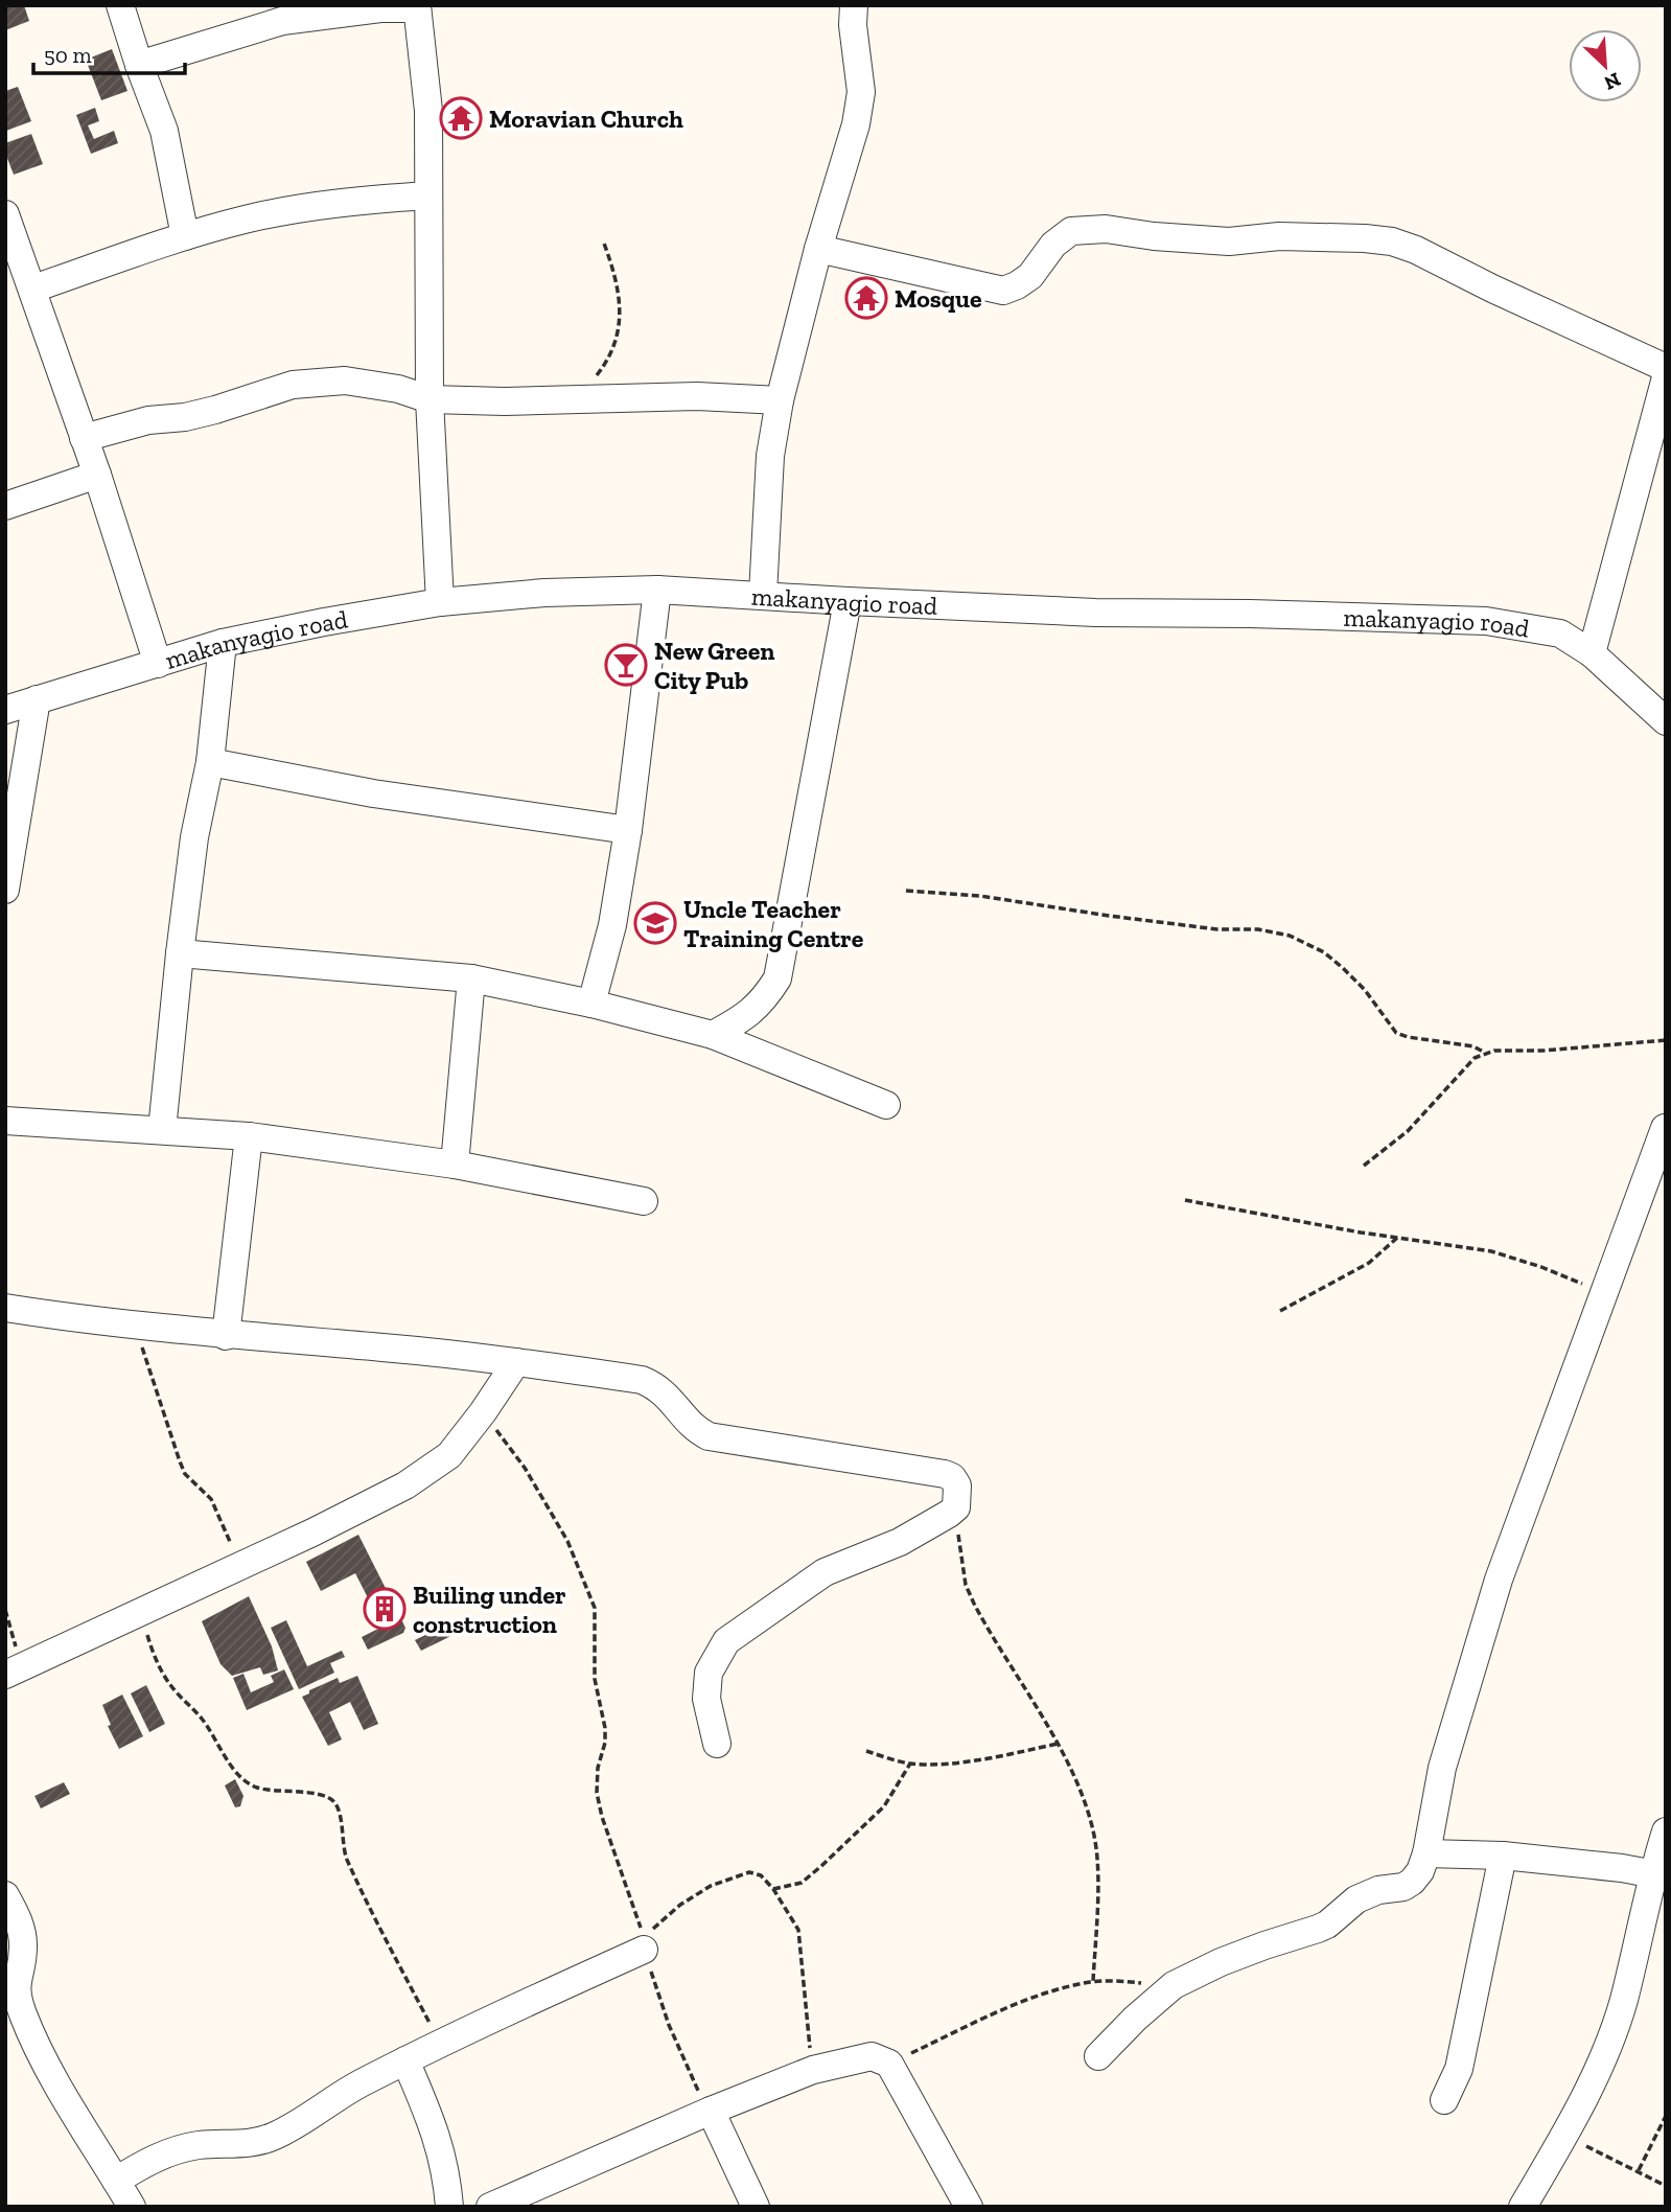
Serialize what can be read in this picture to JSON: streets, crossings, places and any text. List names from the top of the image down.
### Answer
{
  "streets": {
    "street": ["makanyagio road"]
  },
  "places": {
    "temple": ["Moravian Church", "Mosque"],
    "bar": ["New Green City Pub"],
    "school or university": ["Uncle Teacher Training Centre"],
    "building": ["Builing under construction"]
  },
  "scale_bar": "50 m",
  "north": "bottom right"
}
